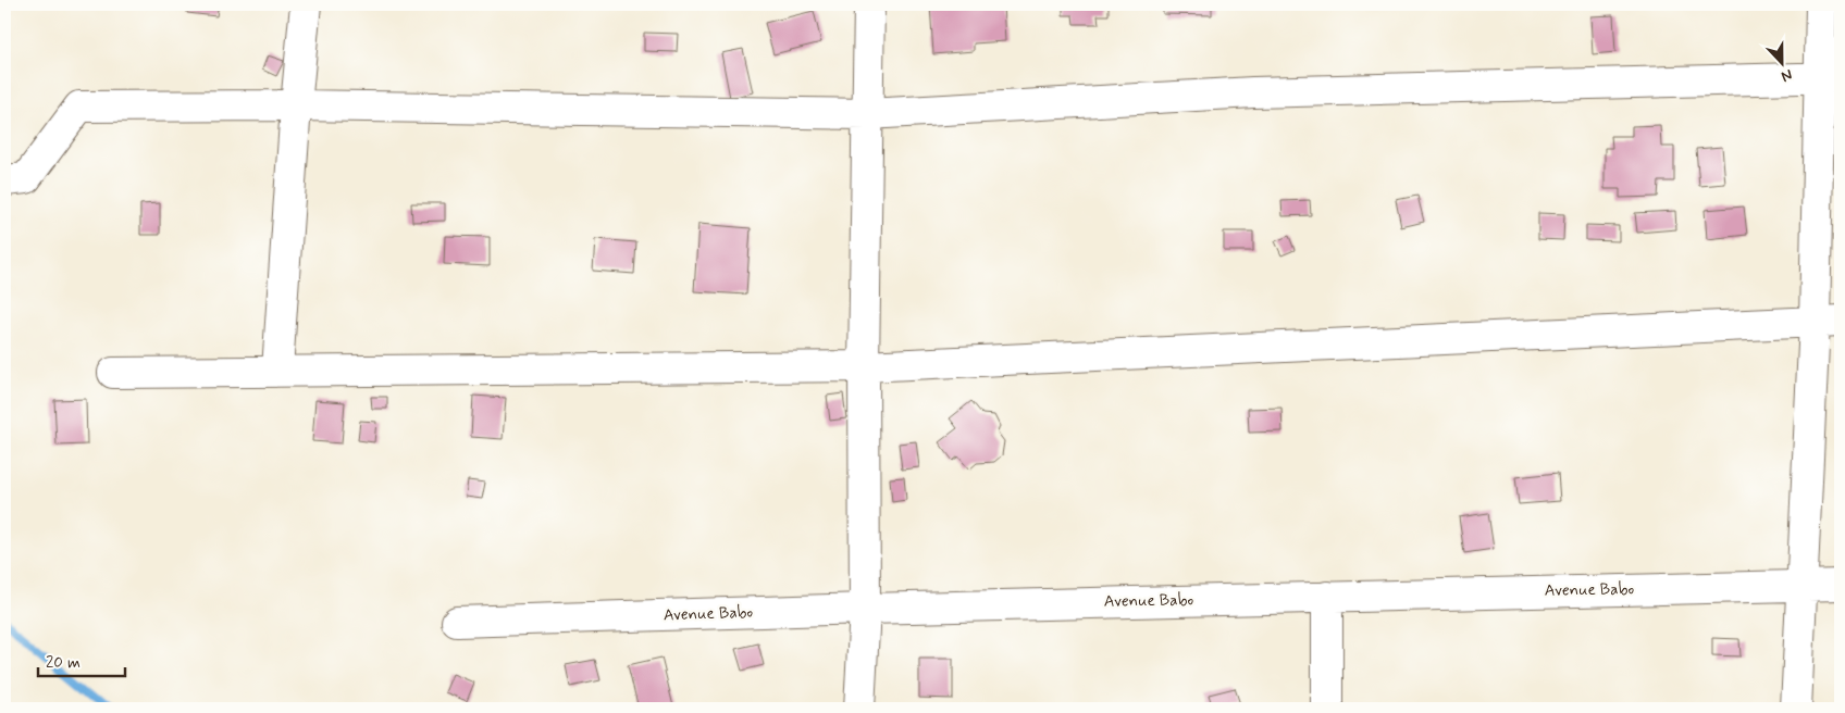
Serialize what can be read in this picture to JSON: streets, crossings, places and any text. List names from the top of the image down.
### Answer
{
  "streets": {
    "street": ["Avenue Babo"]
  },
  "scale_bar": "20 m",
  "north": "bottom"
}
